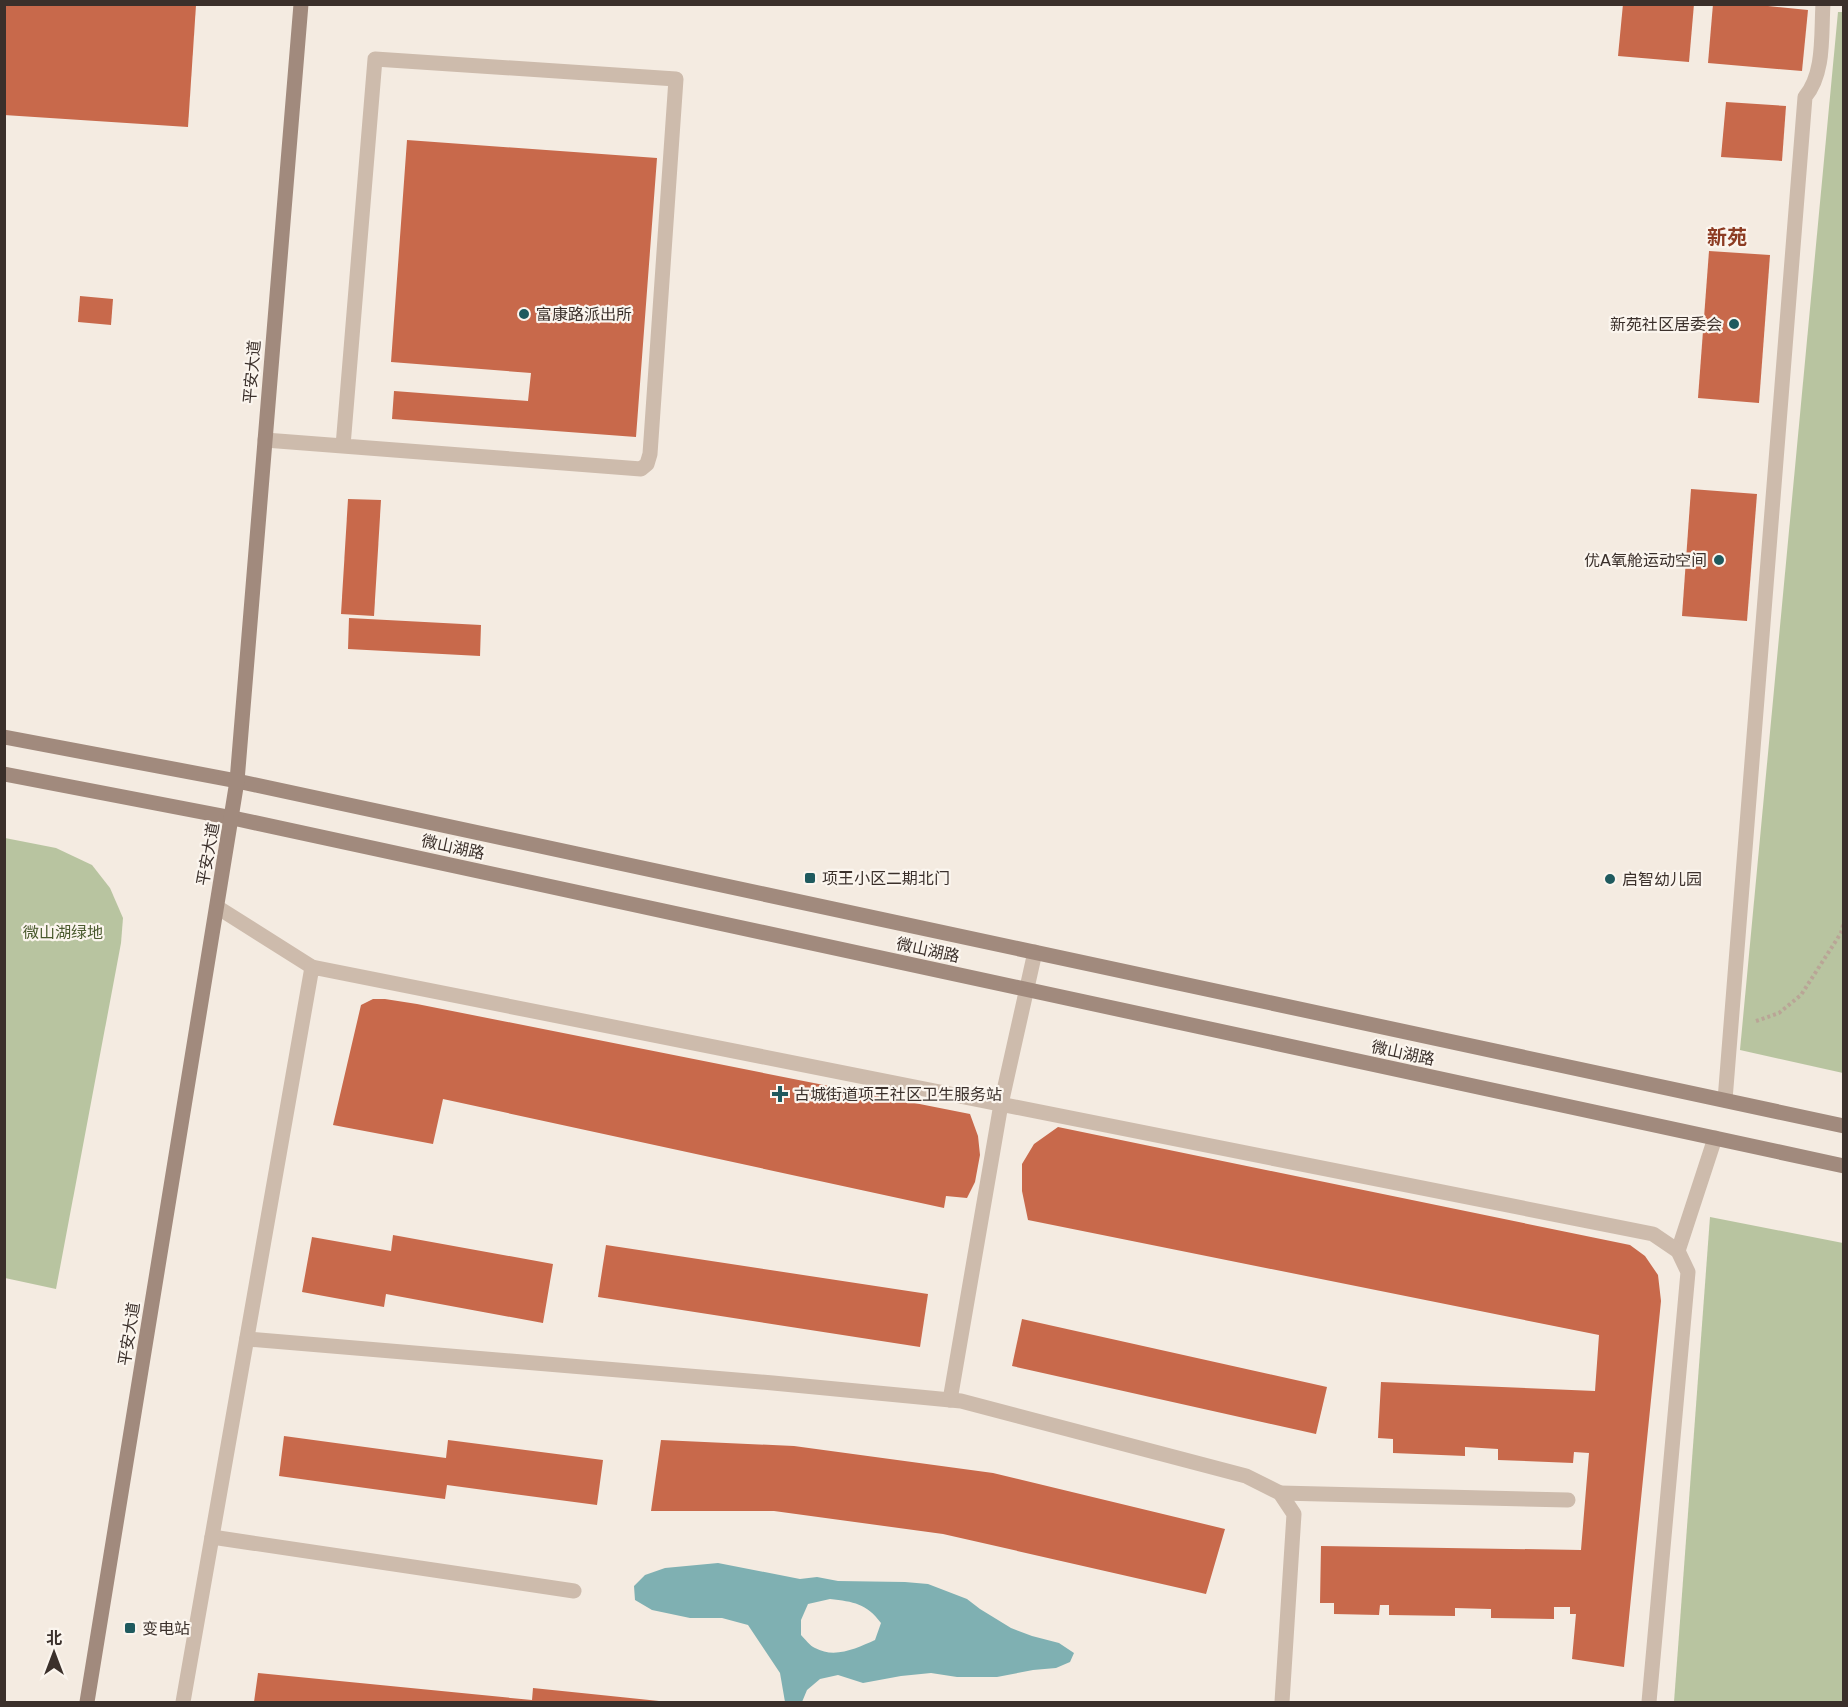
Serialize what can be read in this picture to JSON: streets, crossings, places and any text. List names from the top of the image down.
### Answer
{
  "streets": {
    "street": ["平安大道", "微山湖路"]
  },
  "crossings": [
    ["平安大道", "微山湖路"]
  ],
  "districts": ["新苑"],
  "parks": ["微山湖绿地"],
  "places": {
    "other": [
      "富康路派出所",
      "新苑社区居委会",
      "优A氧舱运动空间",
      "启智幼儿园"
    ],
    "transit": ["项王小区二期北门", "变电站"],
    "health": ["古城街道项王社区卫生服务站"]
  },
  "north": "top"
}
